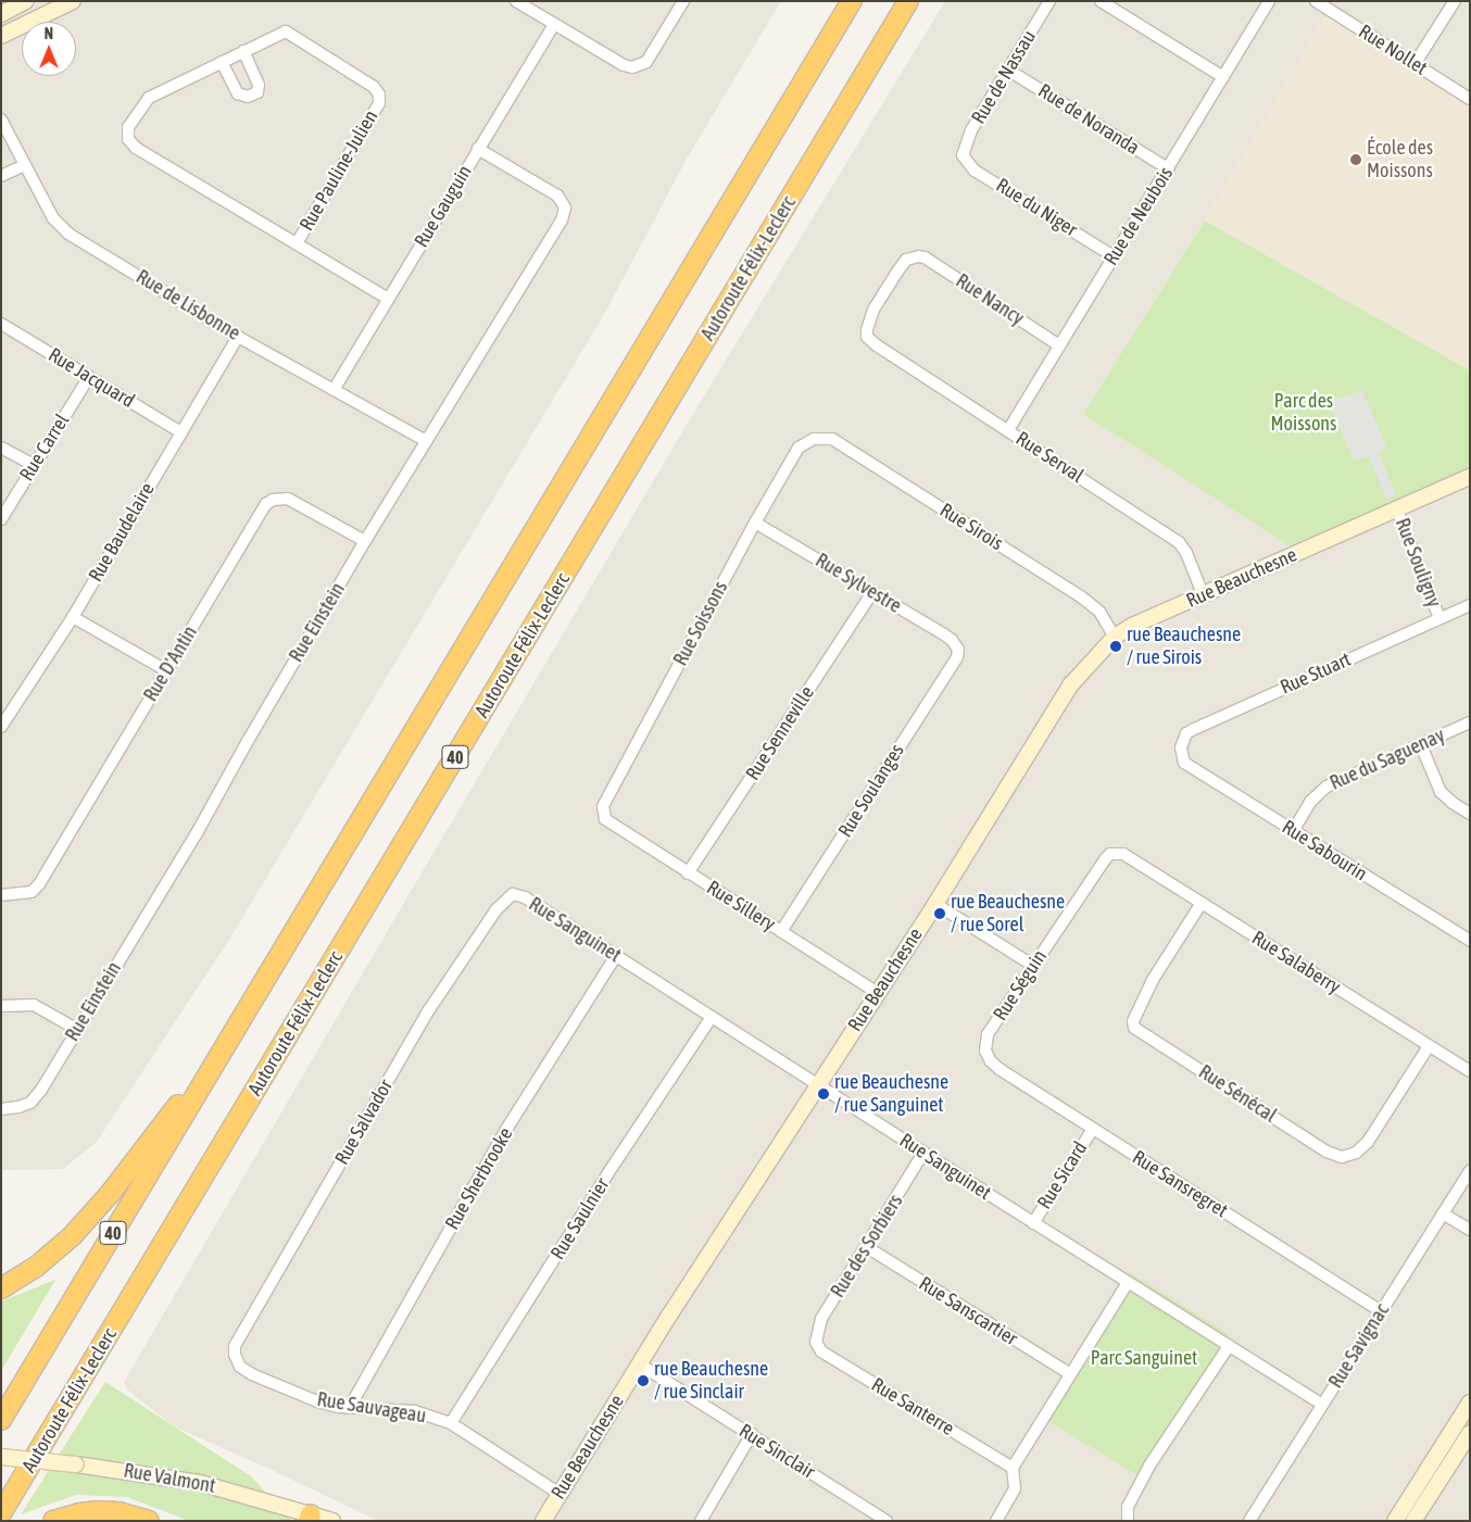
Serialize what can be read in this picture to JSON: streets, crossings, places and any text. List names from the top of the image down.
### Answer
{
  "streets": {
    "highway": ["Autoroute Félix-Leclerc", "40"],
    "street": [
      "Rue Nollet",
      "Rue de Nassau",
      "Rue de Noranda",
      "Rue Pauline-Julien",
      "Rue Gauguin",
      "Rue du Niger",
      "Rue de Neubois",
      "Rue Nancy",
      "Rue de Lisbonne",
      "Rue Jacquard",
      "Rue Carrel",
      "Rue Serval",
      "Rue Sirois",
      "Rue Baudelaire",
      "Rue Souligny",
      "Rue Beauchesne",
      "Rue Sylvestre",
      "Rue Einstein",
      "Rue Soissons",
      "Rue D'Antin",
      "Rue Stuart",
      "Rue Senneville",
      "Rue du Saguenay",
      "Rue Soulanges",
      "Rue Sabourin",
      "Rue Sillery",
      "Rue Sanguinet",
      "Rue Salaberry",
      "Rue Séguin",
      "Rue Sénécal",
      "Rue Salvador",
      "Rue Sicard",
      "Rue Sherbrooke",
      "Rue Sansregret",
      "Rue Saulnier",
      "Rue des Sorbiers",
      "Rue Sanscartier",
      "Rue Savignac",
      "Rue Santerre",
      "Rue Sauvageau",
      "Rue Sinclair",
      "Rue Valmont"
    ]
  },
  "crossings": [
    ["Rue de Nassau", "Rue de Noranda"],
    ["Rue de Nassau", "Rue du Niger"],
    ["Rue de Noranda", "Rue de Neubois"],
    ["Rue Pauline-Julien", "Rue Gauguin"],
    ["Rue Gauguin", "Rue de Lisbonne"],
    ["Rue Gauguin", "Rue Einstein"],
    ["Rue du Niger", "Rue de Neubois"],
    ["Rue de Neubois", "Rue Nancy"],
    ["Rue de Neubois", "Rue Serval"],
    ["Rue Nancy", "Rue Serval"],
    ["Rue de Lisbonne", "Rue Baudelaire"],
    ["Rue de Lisbonne", "Rue Einstein"],
    ["Rue Jacquard", "Rue Carrel"],
    ["Rue Jacquard", "Rue Baudelaire"],
    ["Rue Serval", "Rue Beauchesne"],
    ["Rue Sirois", "Rue Beauchesne"],
    ["Rue Sirois", "Rue Soissons"],
    ["Rue Souligny", "Rue Beauchesne"],
    ["Rue Souligny", "Rue Stuart"],
    ["Rue Beauchesne", "Rue Sillery"],
    ["Rue Beauchesne", "Rue Sanguinet"],
    ["Rue Beauchesne", "Rue Sauvageau"],
    ["Rue Beauchesne", "Rue Sinclair"],
    ["Rue Sylvestre", "Rue Soissons"],
    ["Rue Sylvestre", "Rue Senneville"],
    ["Rue Sylvestre", "Rue Soulanges"],
    ["Rue Einstein", "Rue D'Antin"],
    ["Rue Soissons", "Rue Sillery"],
    ["Rue Stuart", "Rue Sabourin"],
    ["Rue Senneville", "Rue Sillery"],
    ["Rue du Saguenay", "Rue Sabourin"],
    ["Rue Soulanges", "Rue Sillery"],
    ["Rue Sanguinet", "Rue Salvador"],
    ["Rue Sanguinet", "Rue Sicard"],
    ["Rue Sanguinet", "Rue Sherbrooke"],
    ["Rue Sanguinet", "Rue Saulnier"],
    ["Rue Sanguinet", "Rue des Sorbiers"],
    ["Rue Sanguinet", "Rue Savignac"],
    ["Rue Salaberry", "Rue Séguin"],
    ["Rue Salaberry", "Rue Sénécal"],
    ["Rue Séguin", "Rue Sansregret"],
    ["Rue Salvador", "Rue Sauvageau"],
    ["Rue Sicard", "Rue Sansregret"],
    ["Rue Sherbrooke", "Rue Sauvageau"],
    ["Rue Sansregret", "Rue Savignac"],
    ["Rue Saulnier", "Rue Sauvageau"],
    ["Rue des Sorbiers", "Rue Sanscartier"],
    ["Rue des Sorbiers", "Rue Santerre"]
  ],
  "parks": ["Parc des Moissons", "Parc Sanguinet"],
  "places": [
    "École des Moissons",
    "rue Beauchesne / rue Sirois",
    "rue Beauchesne / rue Sorel",
    "rue Beauchesne / rue Sanguinet",
    "rue Beauchesne / rue Sinclair"
  ],
  "north": "top"
}
